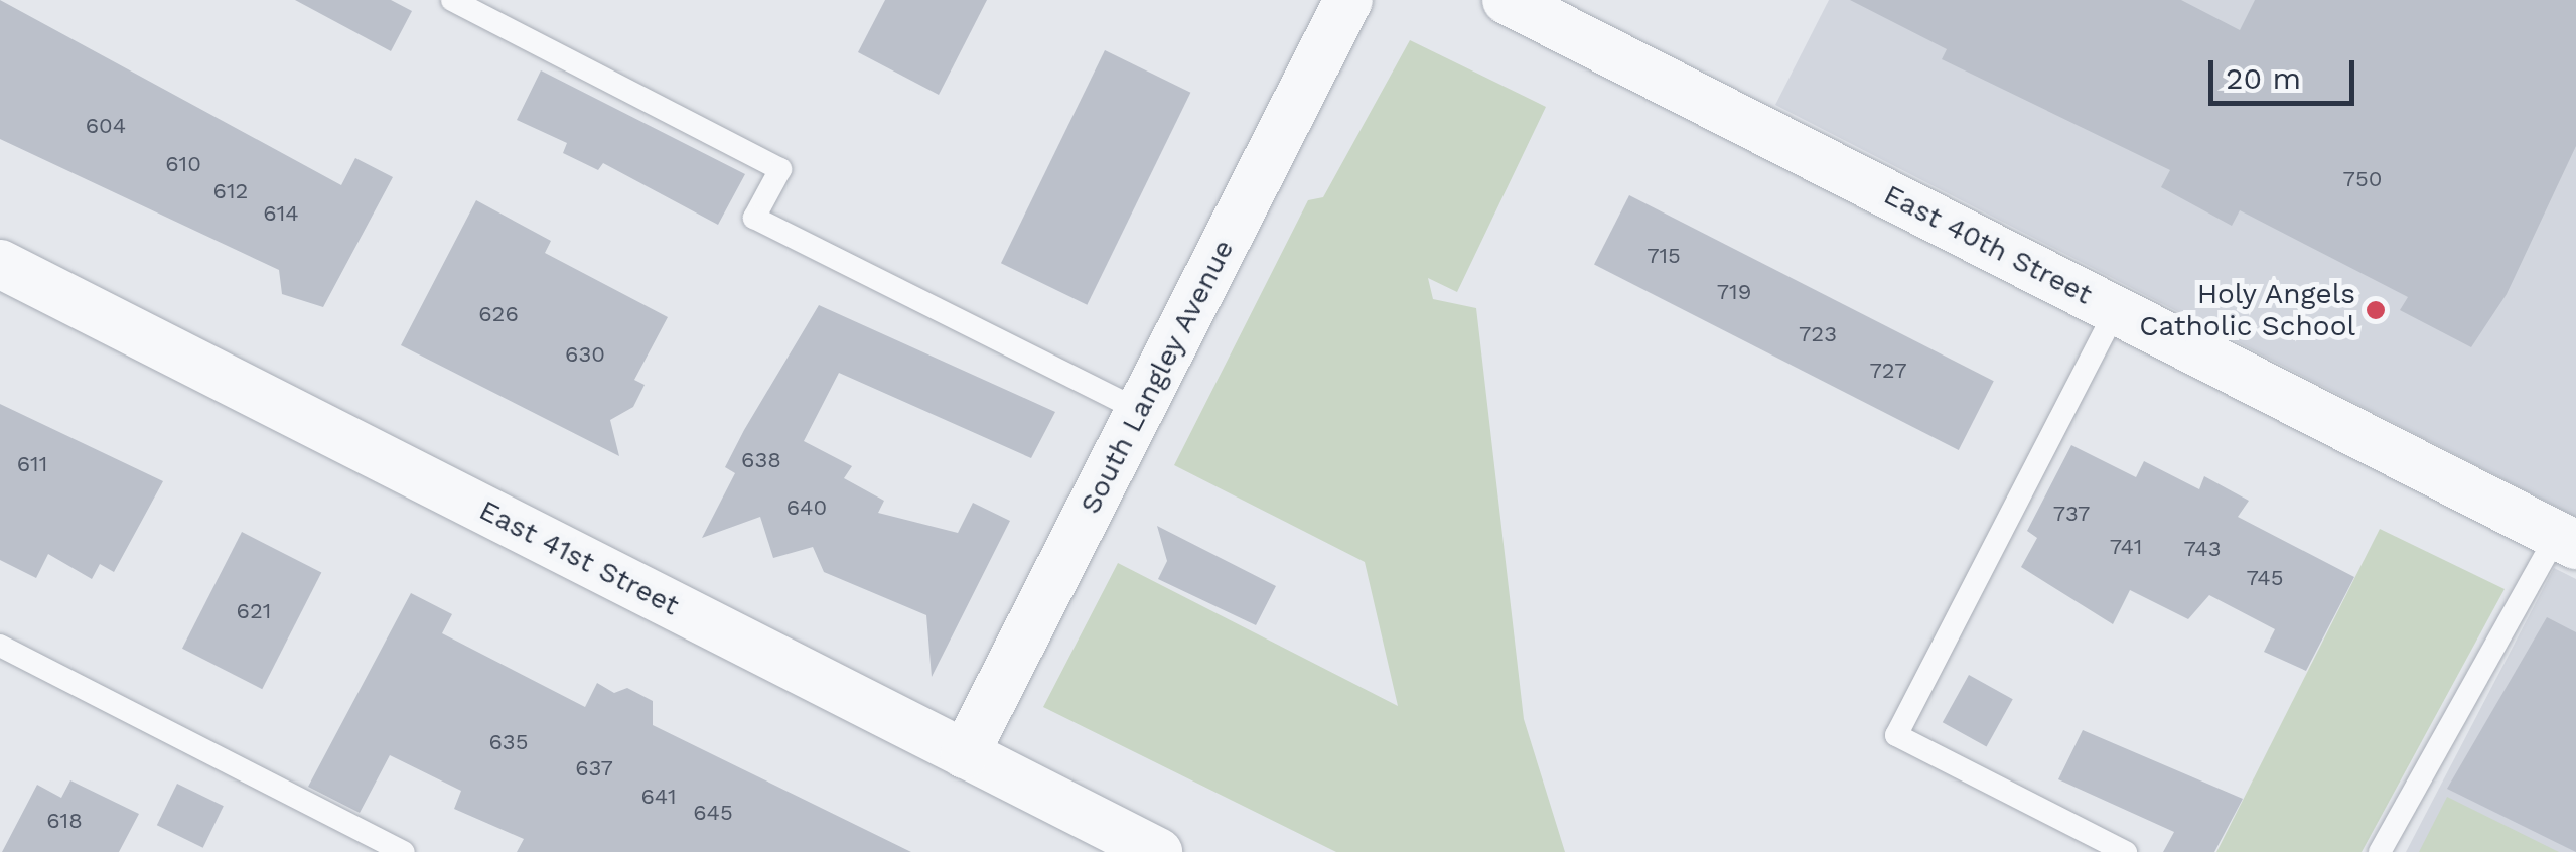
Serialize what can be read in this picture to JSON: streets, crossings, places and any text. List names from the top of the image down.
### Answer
{
  "streets": {
    "street": ["East 40th Street", "South Langley Avenue", "East 41st Street"]
  },
  "crossings": [
    ["South Langley Avenue", "East 41st Street"]
  ],
  "places": ["Holy Angels Catholic School"],
  "house_numbers": [
    "604",
    "610",
    "750",
    "612",
    "614",
    "715",
    "719",
    "626",
    "723",
    "630",
    "727",
    "638",
    "611",
    "640",
    "737",
    "741",
    "743",
    "745",
    "621",
    "635",
    "637",
    "641",
    "645",
    "618"
  ],
  "scale_bar": "20 m"
}
